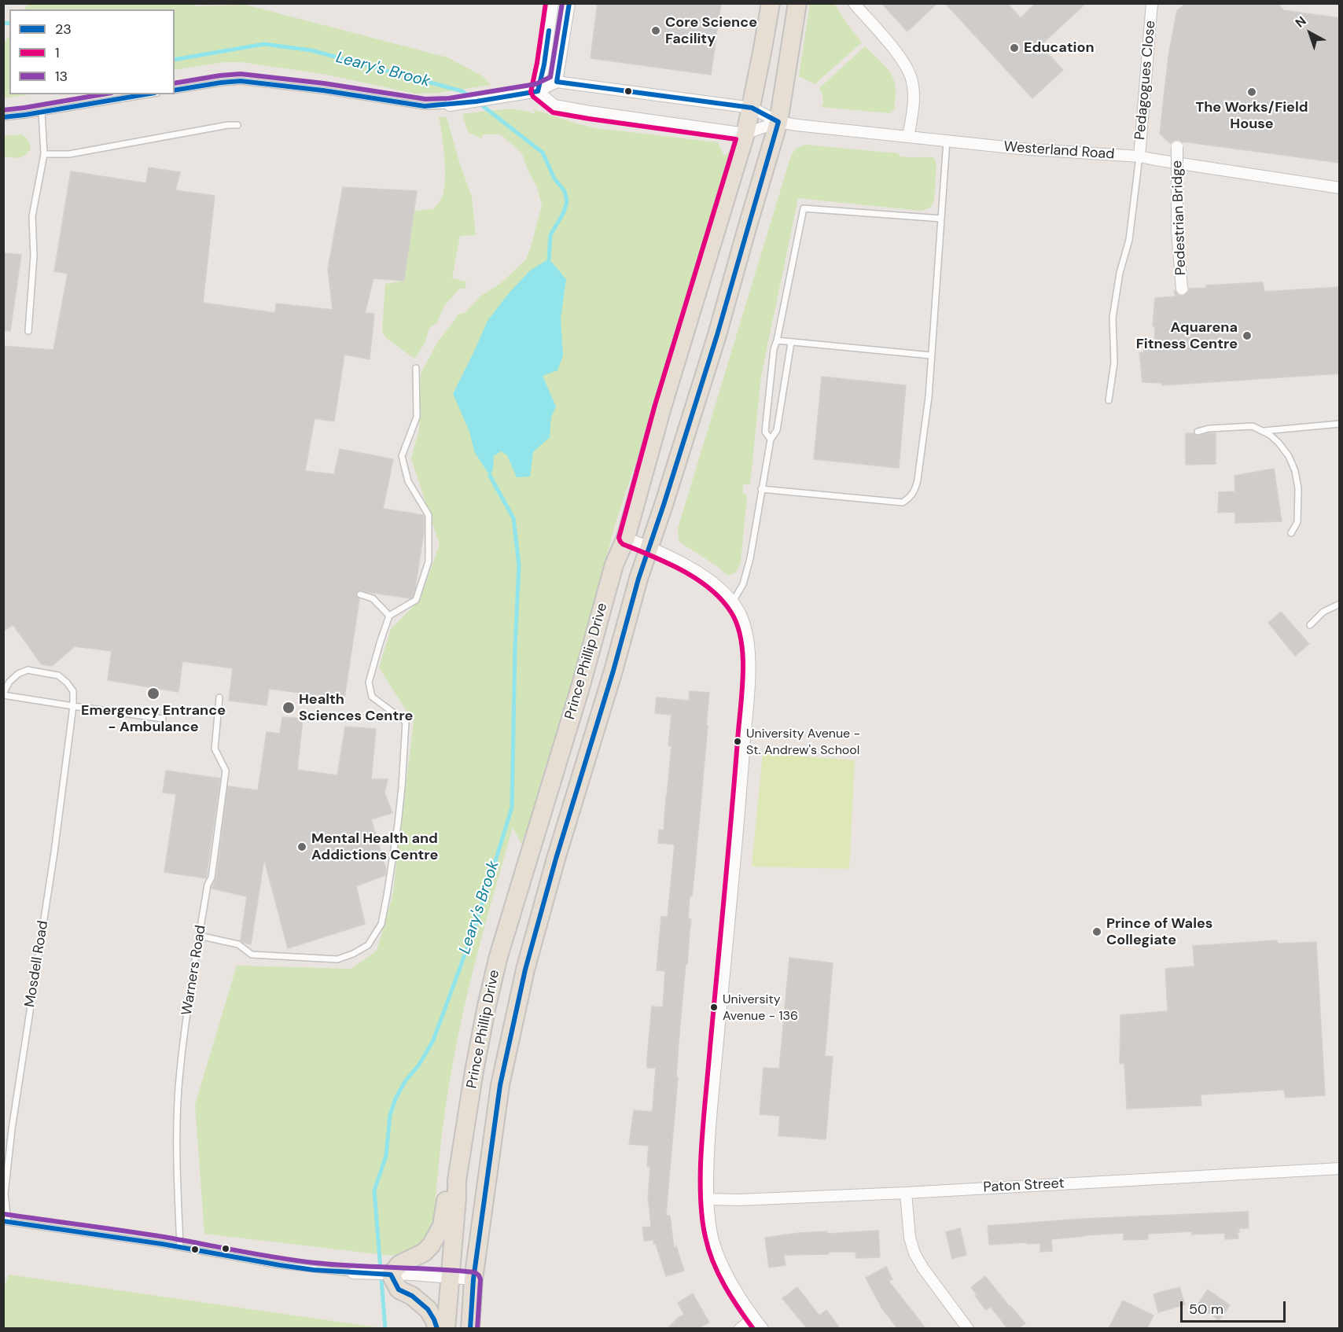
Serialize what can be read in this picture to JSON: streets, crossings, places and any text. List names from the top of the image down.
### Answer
{
  "streets": {
    "main road": ["Prince Phillip Drive"],
    "street": [
      "Pedagogues Close",
      "Westerland Road",
      "Pedestrian Bridge",
      "Paton Street"
    ],
    "lane": ["Mosdell Road", "Warners Road"]
  },
  "crossings": [
    ["Pedagogues Close", "Westerland Road"],
    ["Westerland Road", "Prince Phillip Drive"]
  ],
  "water": ["Leary's Brook"],
  "places": [
    "Core Science Facility",
    "Education",
    "The Works/Field House",
    "Aquarena Fitness Centre",
    "Emergency Entrance - Ambulance",
    "Health Sciences Centre",
    "University Avenue - St. Andrew's School",
    "Mental Health and Addictions Centre",
    "Prince of Wales Collegiate",
    "University Avenue - 136"
  ],
  "lines": ["transit line 23", "transit line 1", "transit line 13"],
  "legend": ["23", "1", "13"],
  "scale_bar": "50 m",
  "north": "top left"
}
